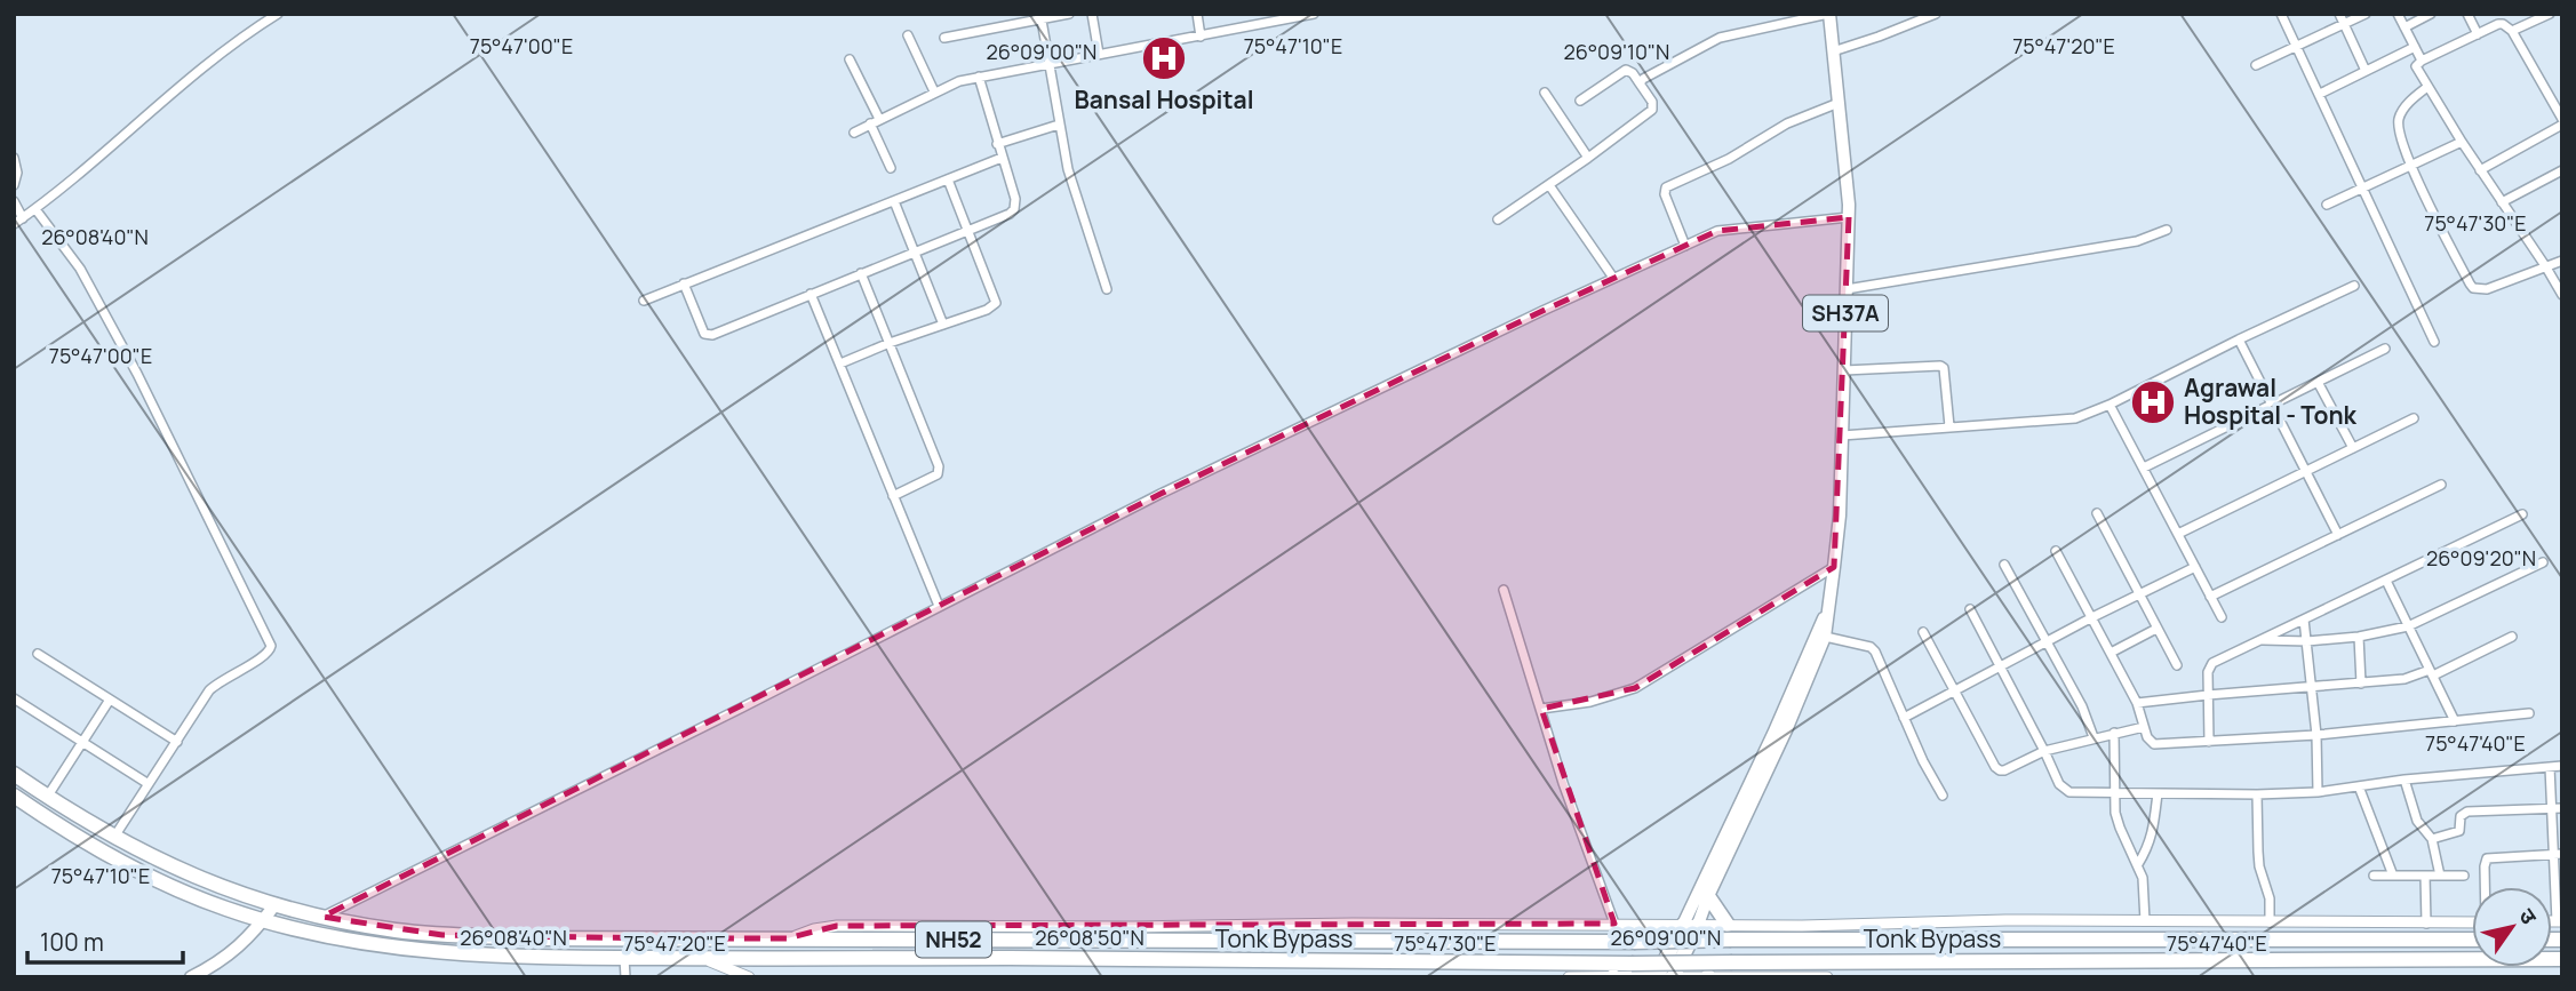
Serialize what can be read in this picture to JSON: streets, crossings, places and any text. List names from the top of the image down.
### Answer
{
  "streets": {
    "highway": ["NH52", "Tonk Bypass"],
    "main road": ["SH37A"]
  },
  "crossings": [
    ["NH52", "Tonk Bypass"]
  ],
  "places": {
    "hospital": ["Bansal Hospital", "Agrawal Hospital - Tonk"]
  },
  "scale_bar": "100 m",
  "north": "top right",
  "coordinates": [
    "75°47'10\"E",
    "75°47'00\"E",
    "75°47'20\"E",
    "26°09'00\"N",
    "26°09'10\"N",
    "75°47'30\"E",
    "26°08'40\"N",
    "26°09'20\"N",
    "75°47'40\"E",
    "26°08'50\"N"
  ]
}
